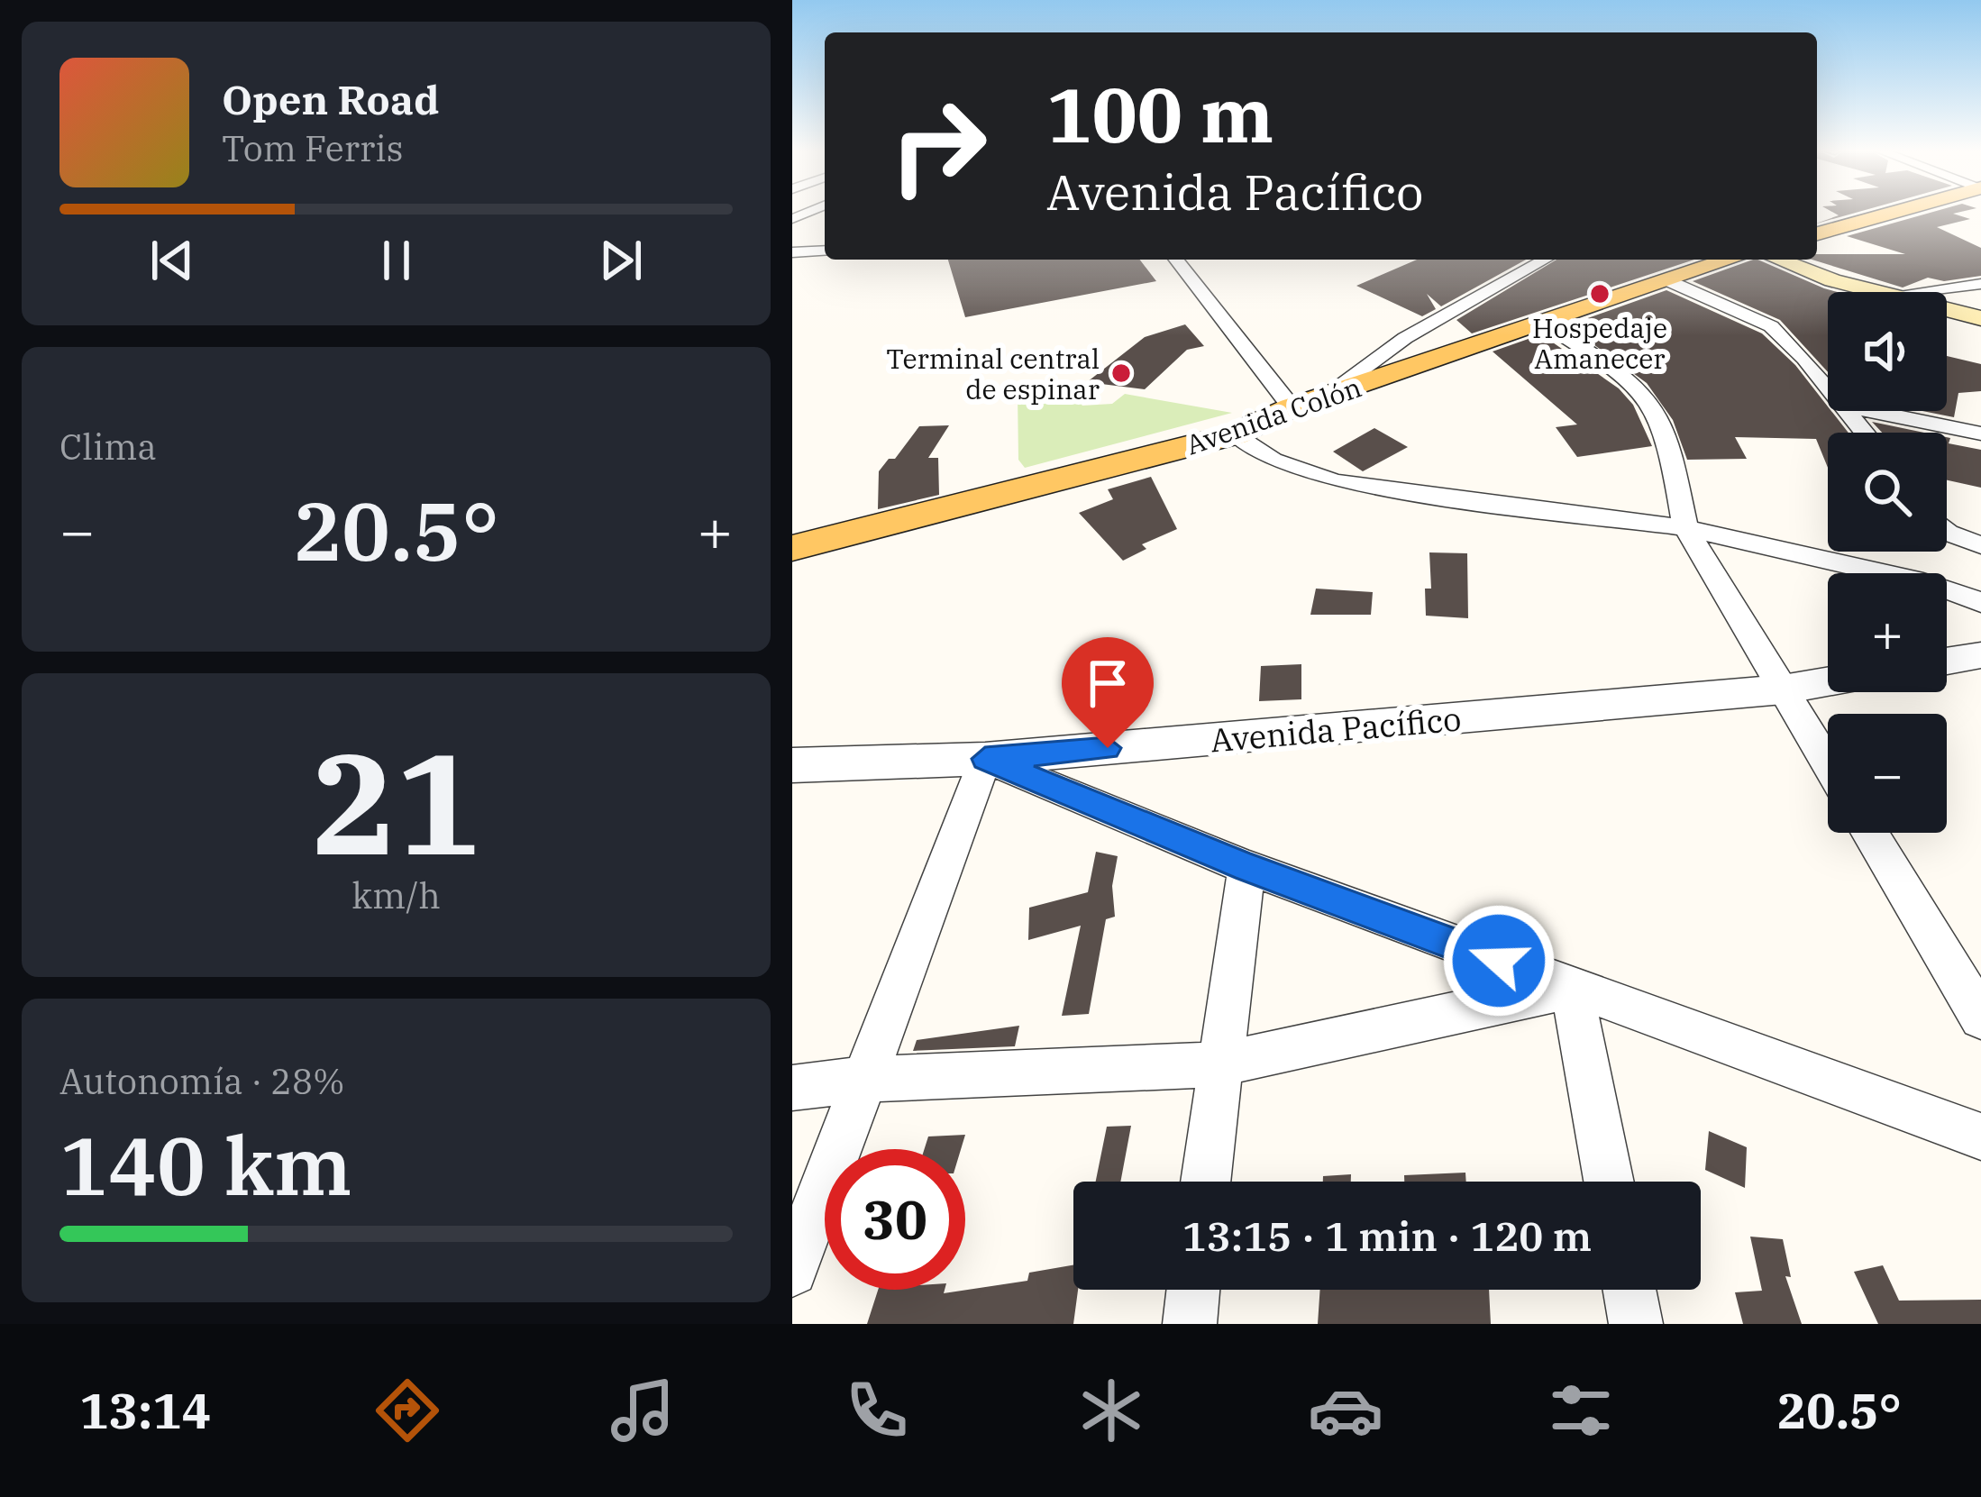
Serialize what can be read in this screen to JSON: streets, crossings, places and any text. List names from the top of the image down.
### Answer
{
  "streets": {
    "main road": ["Avenida Colón"],
    "street": ["Avenida Pacífico"]
  },
  "places": ["Hospedaje Amanecer", "Terminal central de espinar"],
  "page": {
    "turn": ["100 m", "Avenida Pacífico"],
    "song": ["Open Road", "Tom Ferris"],
    "map_buttons": ["+", "−"],
    "tile": [
      "Clima",
      ["21", "km/h"],
      ["Autonomía · 28%", "140 km"]
    ],
    "heat": ["−", "20.5°", "+"],
    "limit": "30",
    "trip": "13:15 · 1 min · 120 m",
    "tabs": ["13:14", "20.5°"]
  }
}
